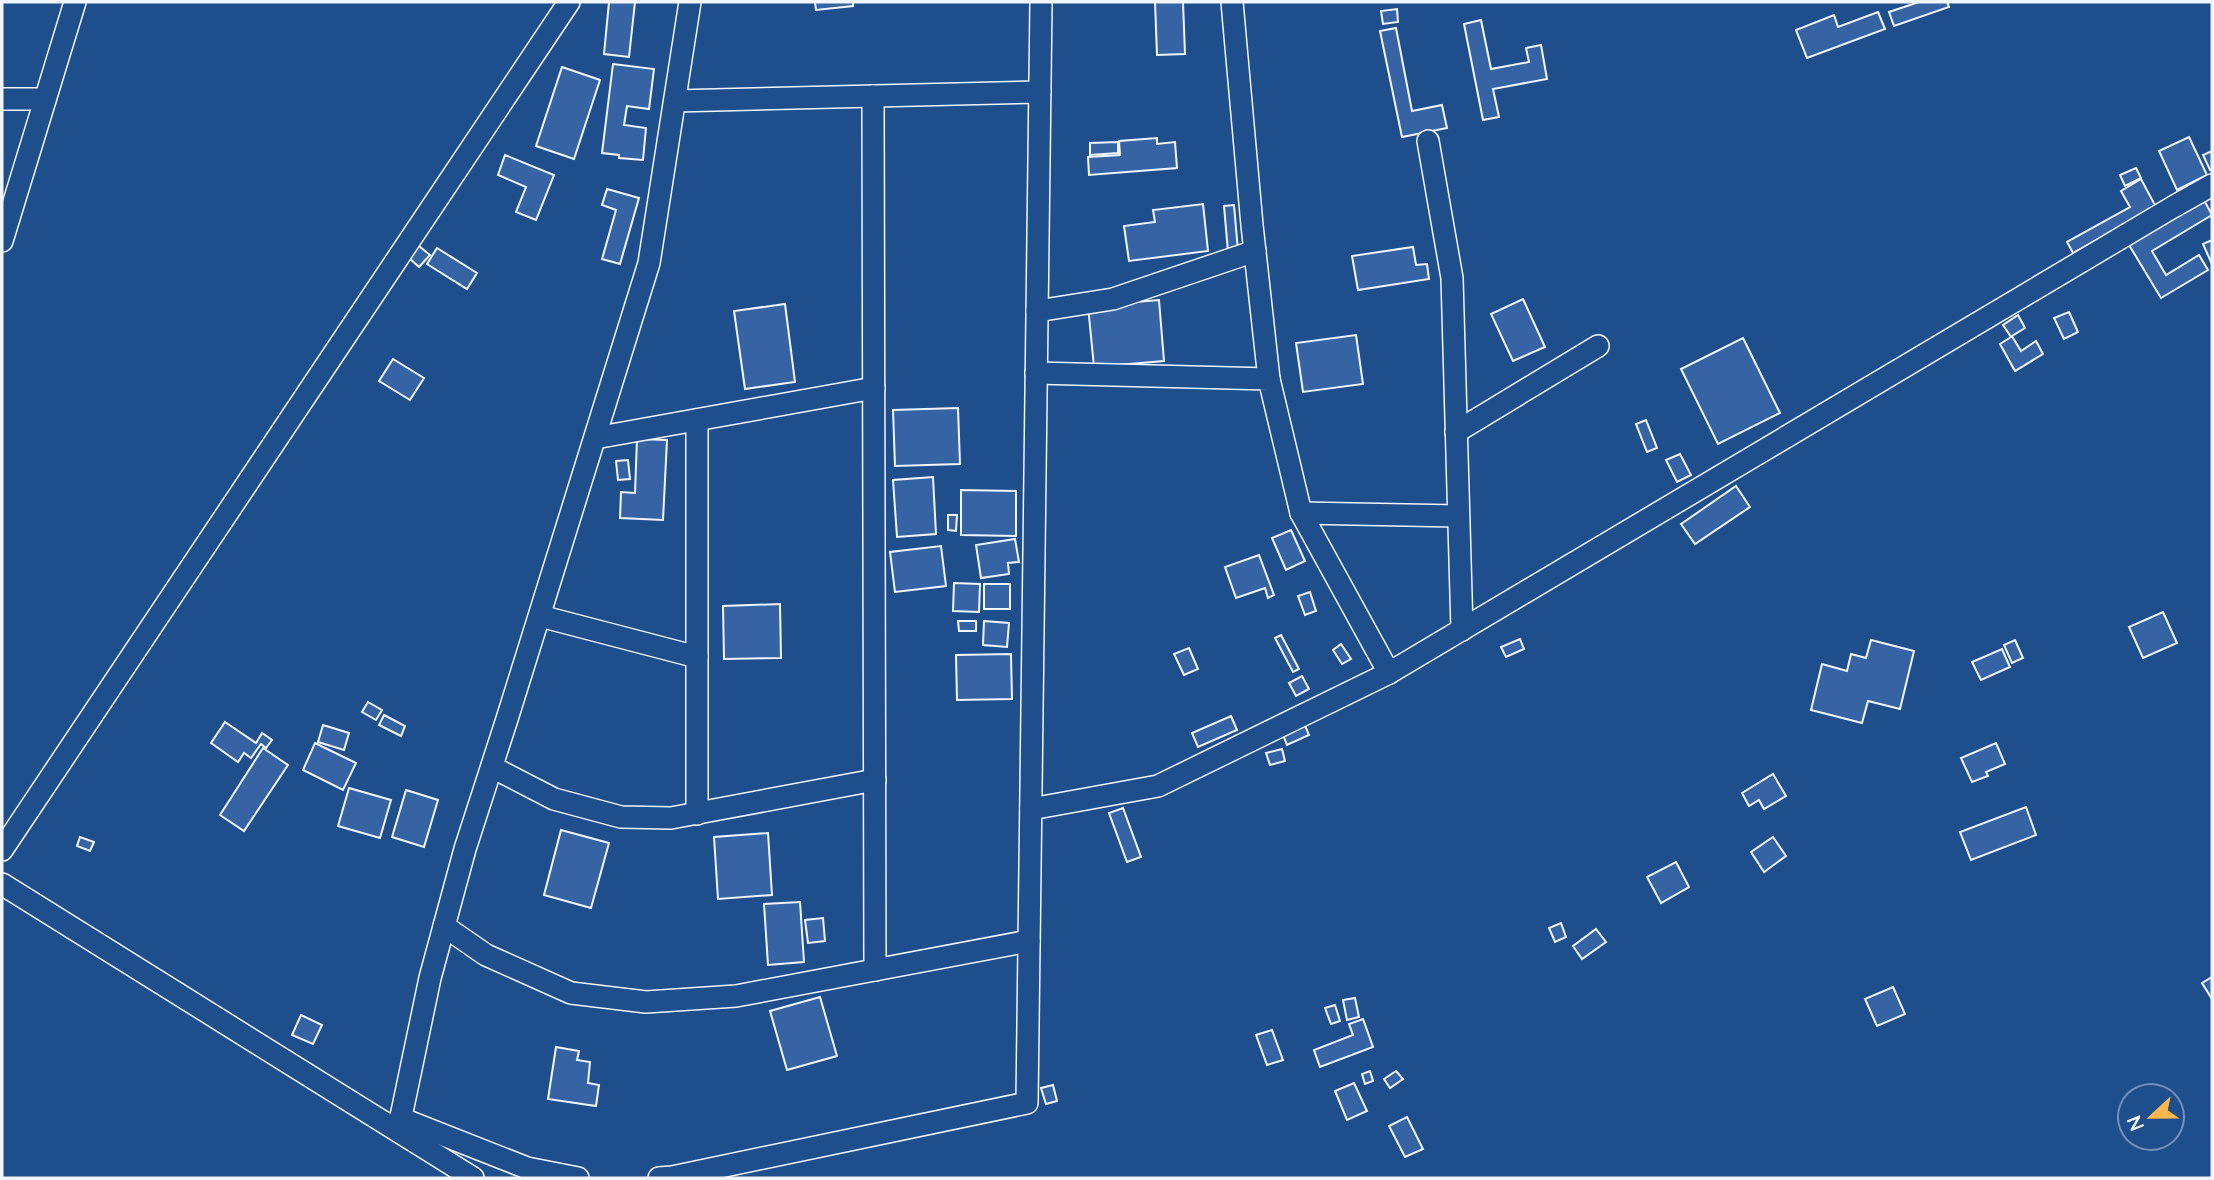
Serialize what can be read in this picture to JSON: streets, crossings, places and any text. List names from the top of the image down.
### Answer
{
  "north": "left"
}
